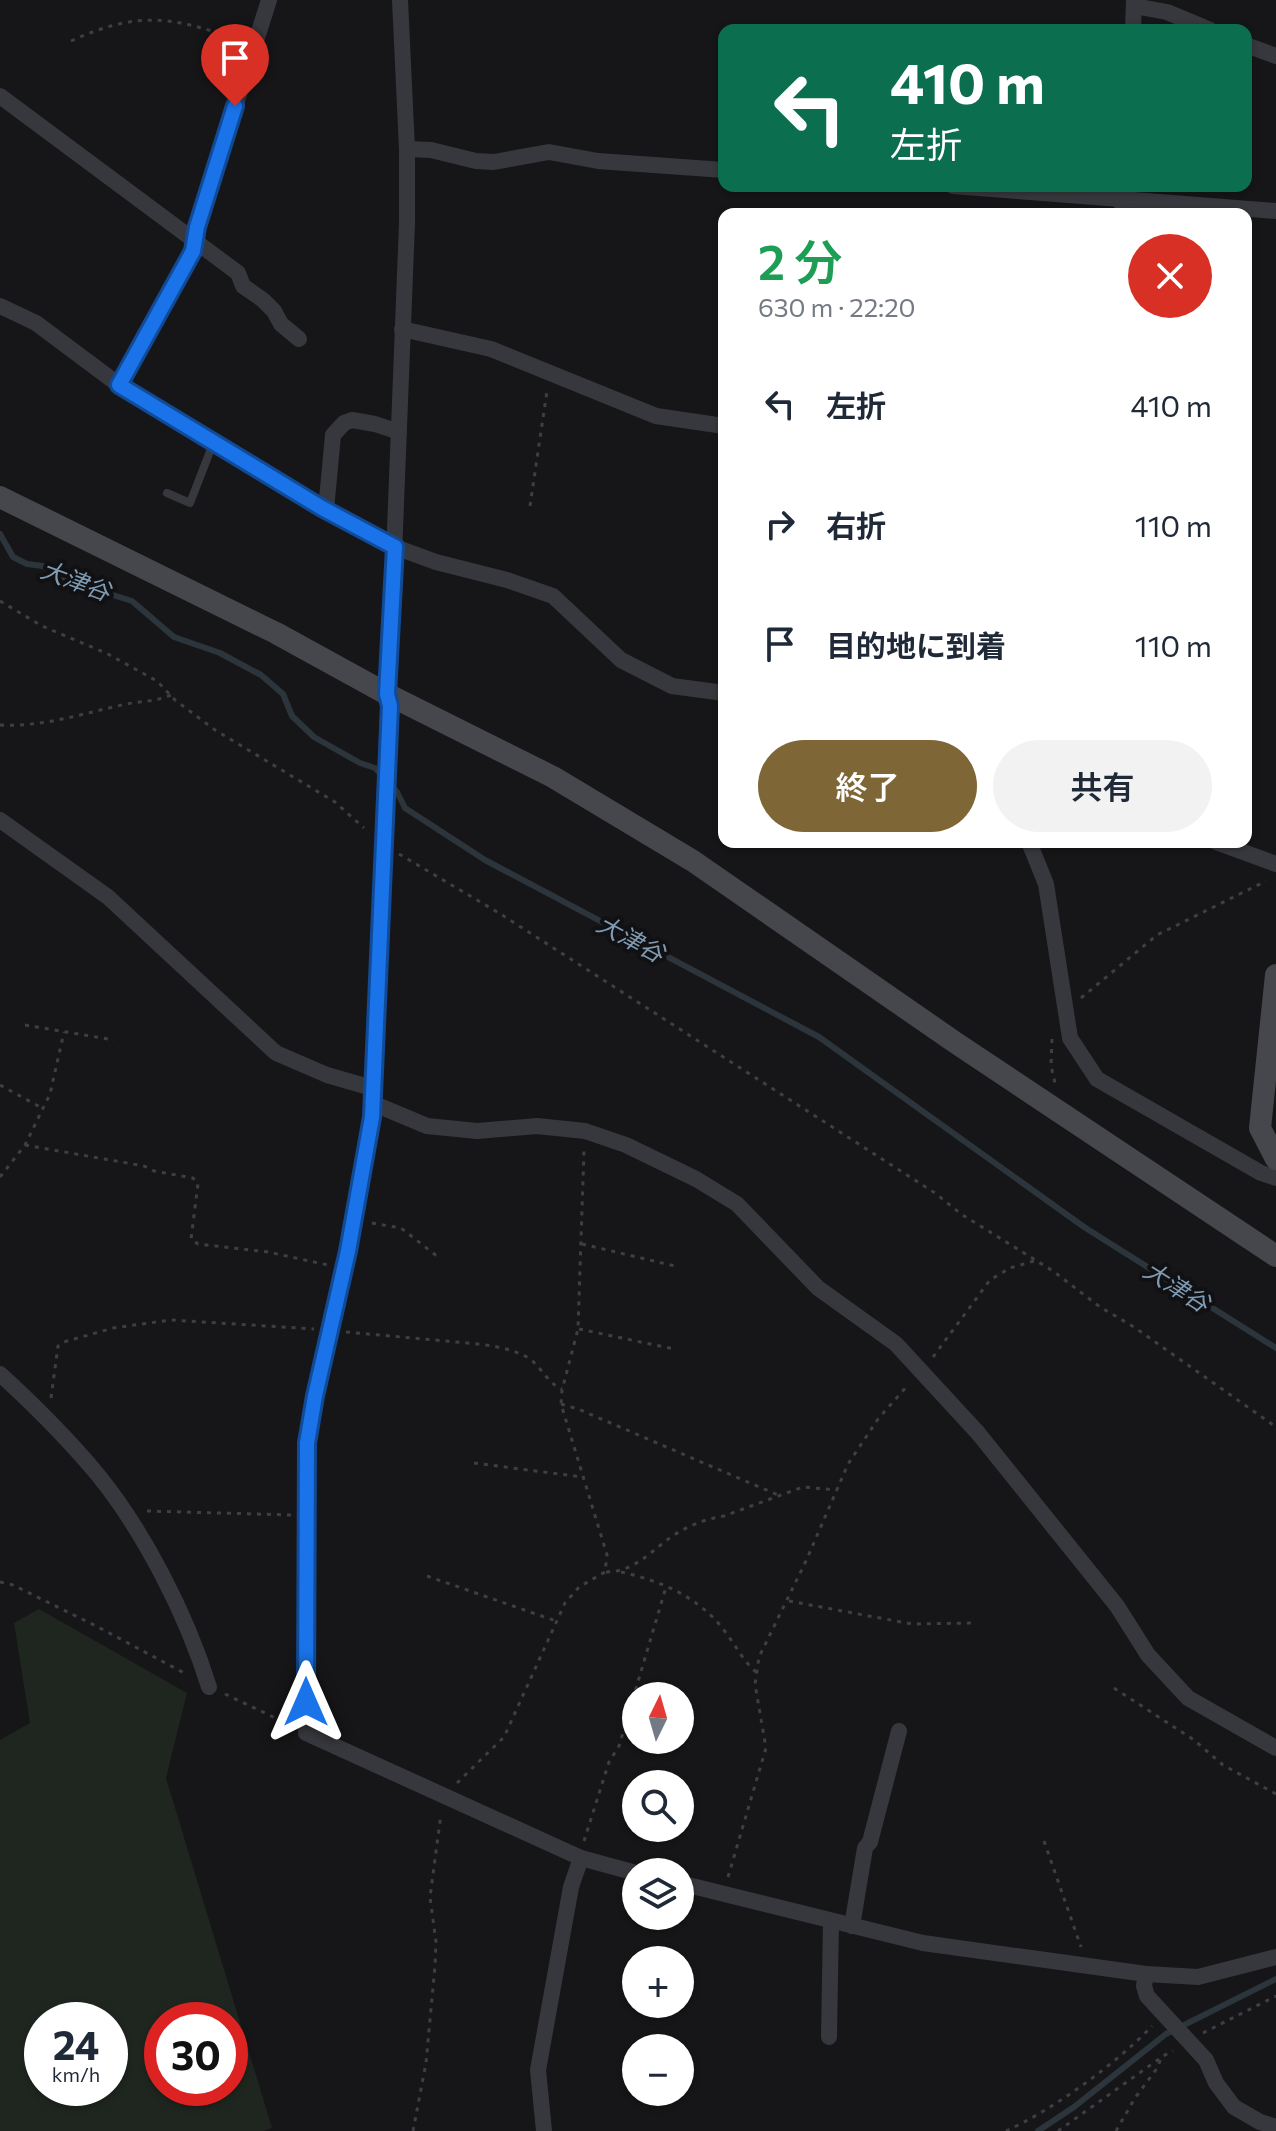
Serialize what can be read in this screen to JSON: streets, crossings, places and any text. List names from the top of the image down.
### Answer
{
  "water": ["大津谷"],
  "north": "top",
  "page": {
    "turn": ["410 m", "左折"],
    "heading": ["2 分", "630 m · 22:20"],
    "list": [
      {
        "name": "左折",
        "value": "410 m"
      },
      {
        "name": "右折",
        "value": "110 m"
      },
      {
        "name": "目的地に到着",
        "value": "110 m"
      }
    ],
    "buttons": ["終了", "共有"],
    "map_buttons": ["+", "−"],
    "speed": "24 km/h",
    "limit": "30"
  }
}
